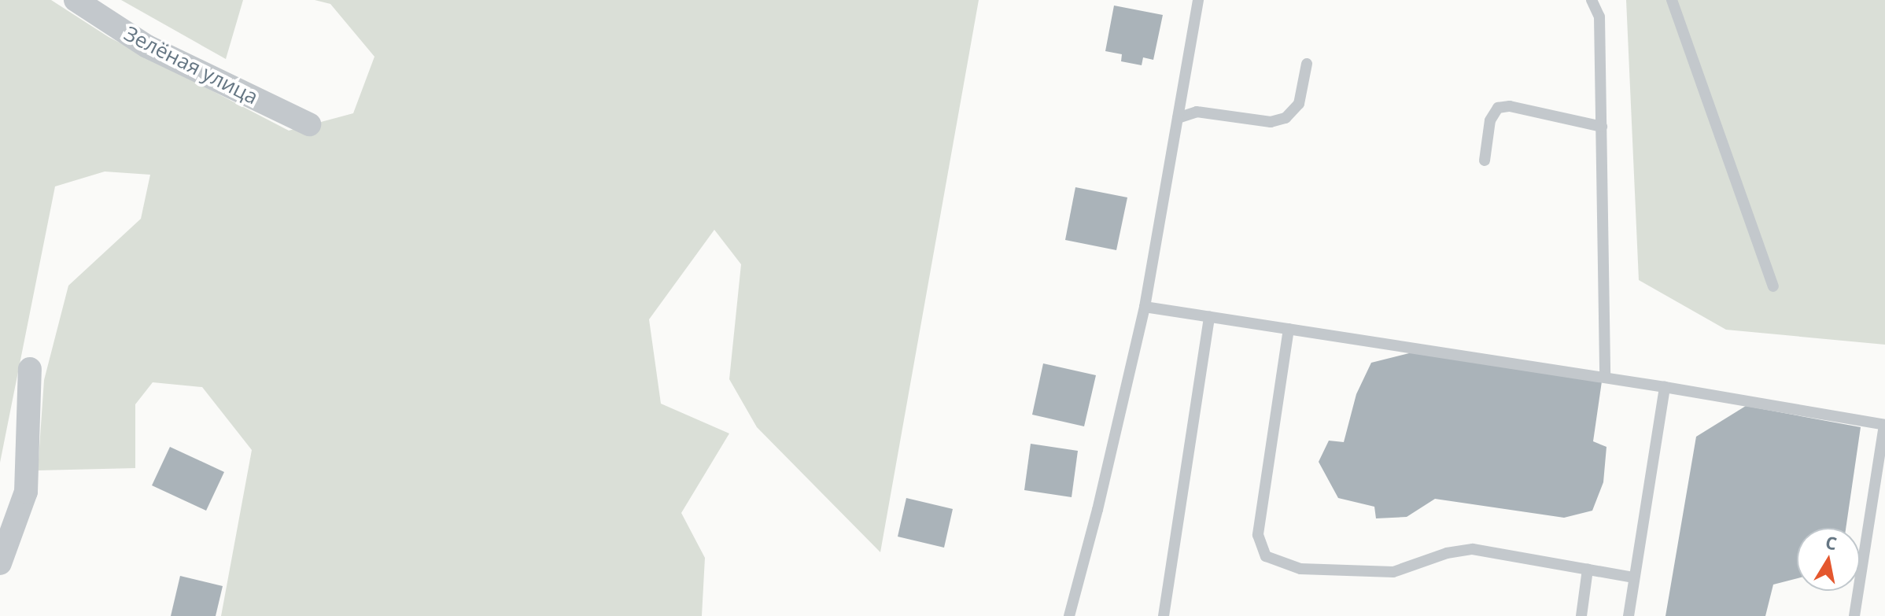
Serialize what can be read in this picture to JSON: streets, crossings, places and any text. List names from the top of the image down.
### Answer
{
  "streets": {
    "street": ["Зелёная улица"]
  },
  "north": "top"
}
